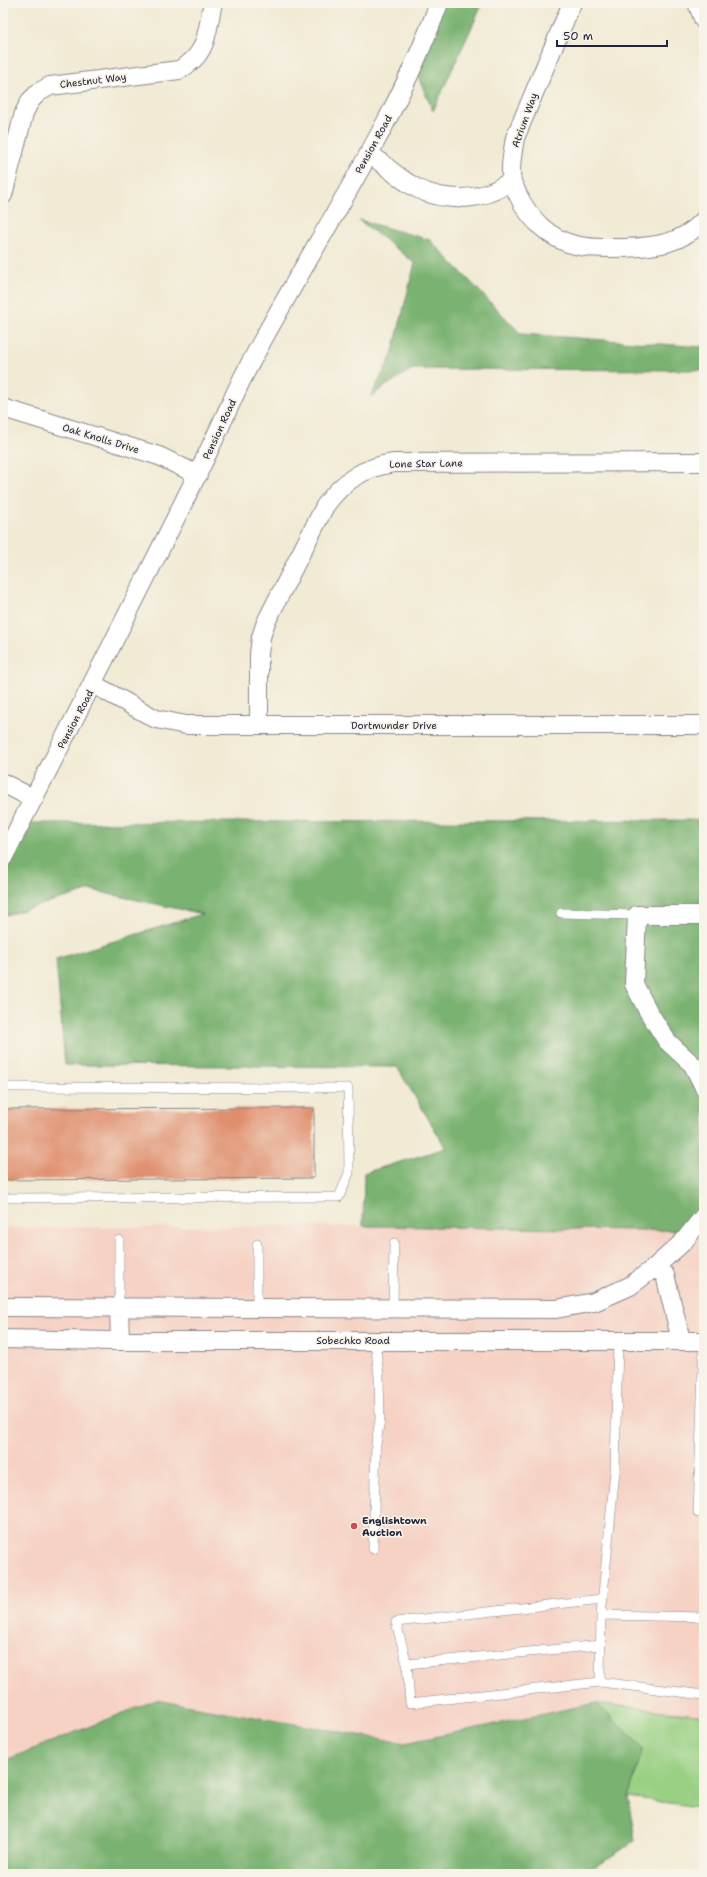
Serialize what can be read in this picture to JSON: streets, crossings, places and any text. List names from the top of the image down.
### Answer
{
  "streets": {
    "street": [
      "Chestnut Way",
      "Atrium Way",
      "Pension Road",
      "Oak Knolls Drive",
      "Lone Star Lane",
      "Dortmunder Drive",
      "Sobechko Road"
    ]
  },
  "crossings": [
    ["Pension Road", "Oak Knolls Drive"],
    ["Pension Road", "Dortmunder Drive"],
    ["Lone Star Lane", "Dortmunder Drive"]
  ],
  "places": ["Englishtown Auction"],
  "scale_bar": "50 m"
}
